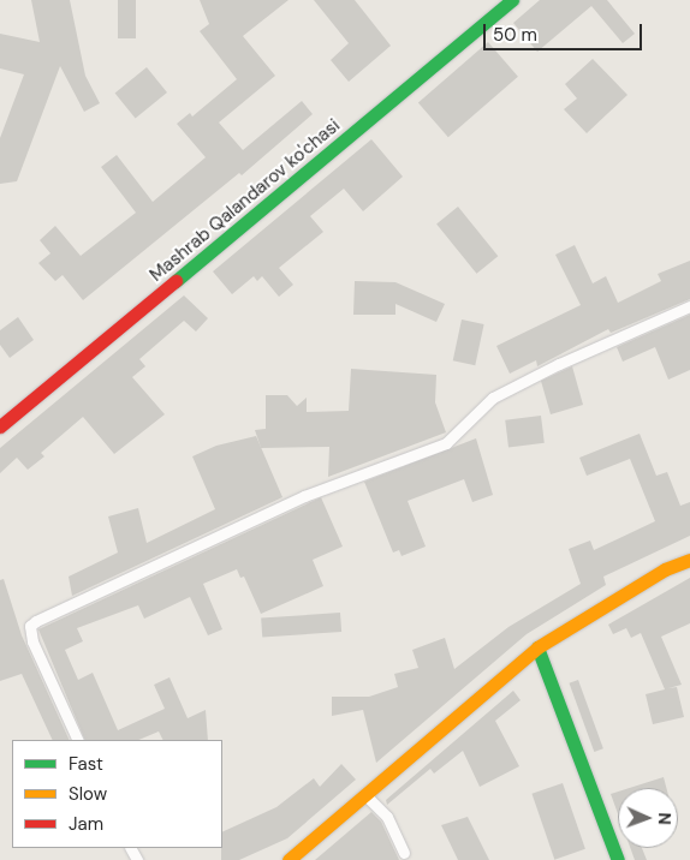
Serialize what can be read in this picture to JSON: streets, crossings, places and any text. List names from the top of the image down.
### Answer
{
  "streets": {
    "street": ["Mashrab Qalandarov ko'chasi"]
  },
  "legend": ["Fast", "Slow", "Jam"],
  "scale_bar": "50 m",
  "north": "right"
}
